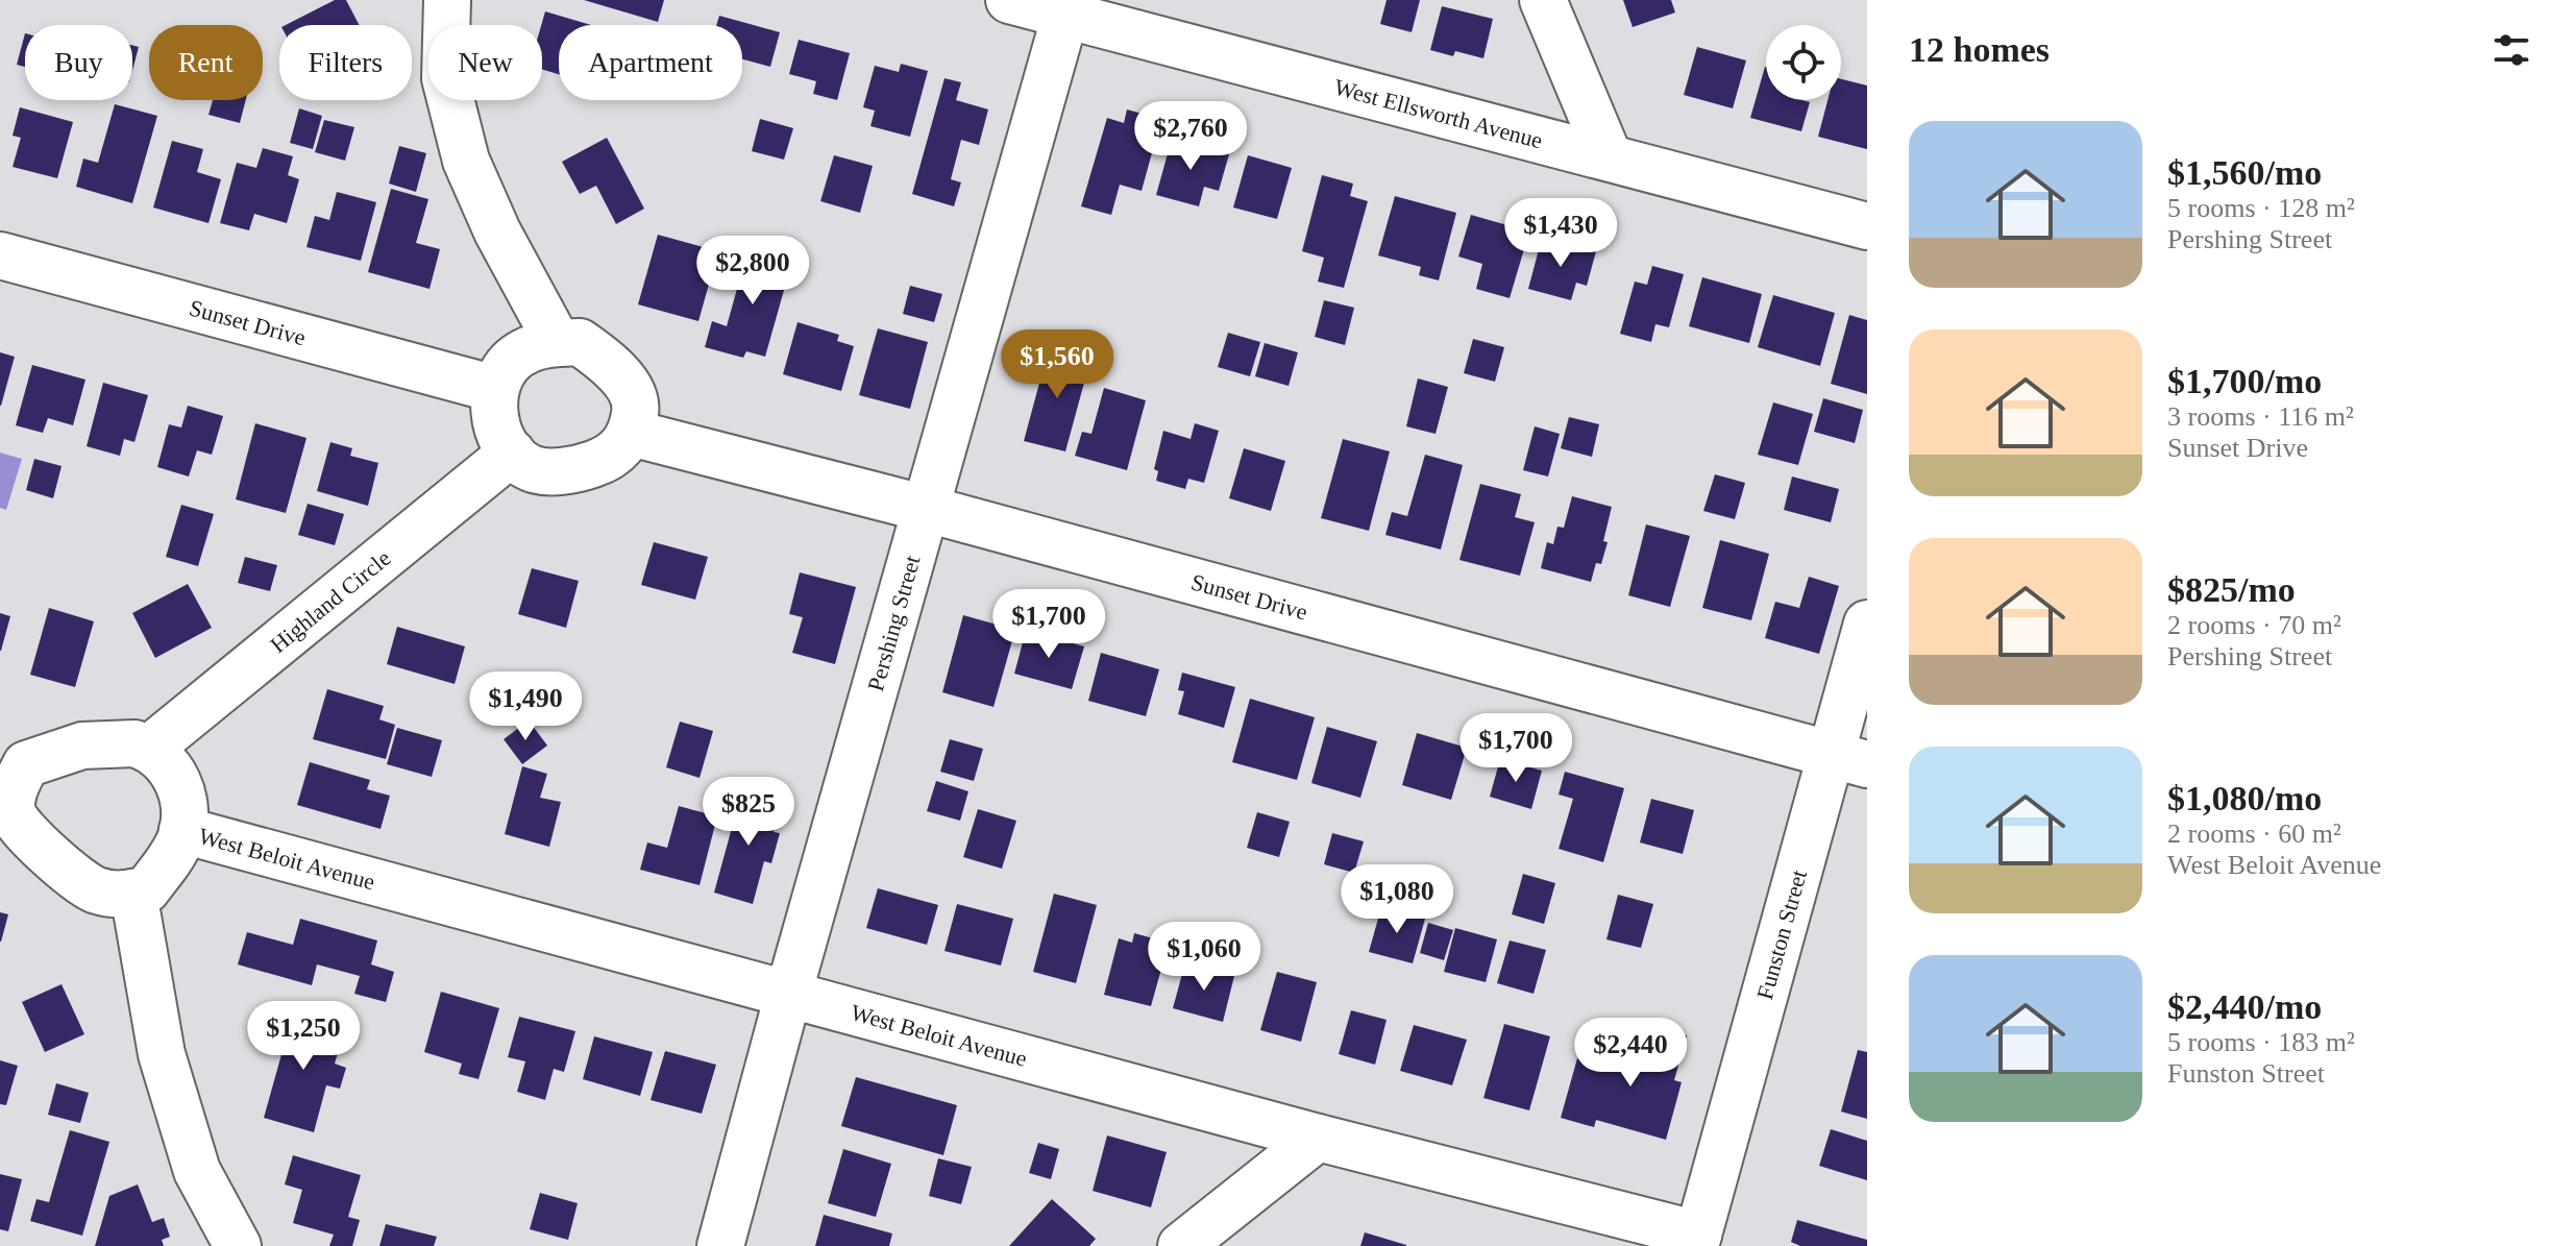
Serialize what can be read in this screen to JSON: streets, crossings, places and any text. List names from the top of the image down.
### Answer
{
  "streets": {
    "street": [
      "West Ellsworth Avenue",
      "Sunset Drive",
      "Highland Circle",
      "Pershing Street",
      "West Beloit Avenue",
      "Funston Street"
    ]
  },
  "crossings": [
    ["West Ellsworth Avenue", "Pershing Street"],
    ["Sunset Drive", "Highland Circle"],
    ["Sunset Drive", "Pershing Street"],
    ["Sunset Drive", "Funston Street"],
    ["Highland Circle", "West Beloit Avenue"],
    ["Pershing Street", "West Beloit Avenue"],
    ["West Beloit Avenue", "Funston Street"]
  ],
  "page": {
    "heading": "12 homes",
    "chip": [
      "Buy",
      "Rent",
      "Filters",
      "New",
      "Apartment"
    ],
    "list": [
      {
        "name": "$1,560/mo",
        "note": "5 rooms · 128 m² · Pershing Street"
      },
      {
        "name": "$1,700/mo",
        "note": "3 rooms · 116 m² · Sunset Drive"
      },
      {
        "name": "$825/mo",
        "note": "2 rooms · 70 m² · Pershing Street"
      },
      {
        "name": "$1,080/mo",
        "note": "2 rooms · 60 m² · West Beloit Avenue"
      },
      {
        "name": "$2,440/mo",
        "note": "5 rooms · 183 m² · Funston Street"
      }
    ],
    "price": [
      "$2,760",
      "$1,430",
      "$2,800",
      "$1,560",
      "$1,700",
      "$1,490",
      "$1,700",
      "$825",
      "$1,080",
      "$1,060",
      "$1,250",
      "$2,440"
    ]
  }
}
